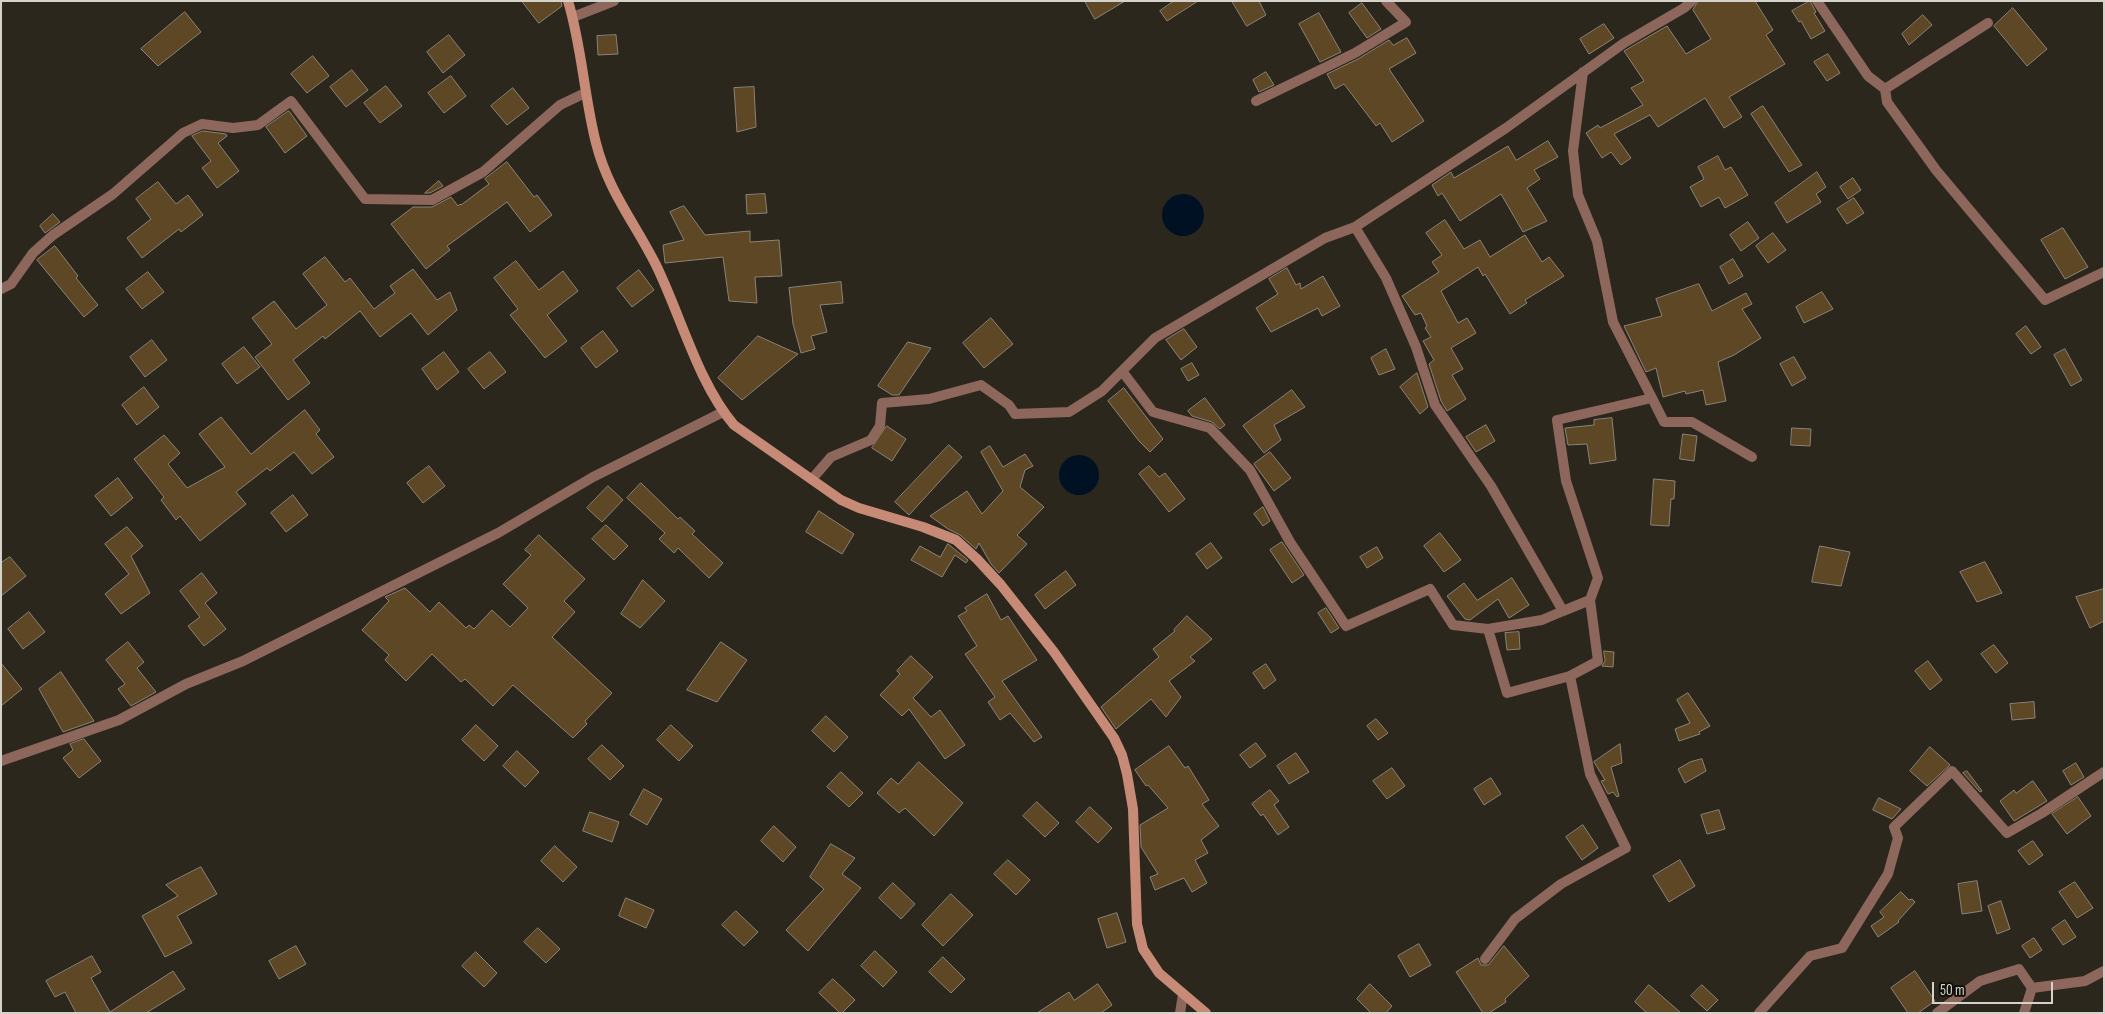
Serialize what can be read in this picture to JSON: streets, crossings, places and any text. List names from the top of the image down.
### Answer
{
  "scale_bar": "50 m"
}
